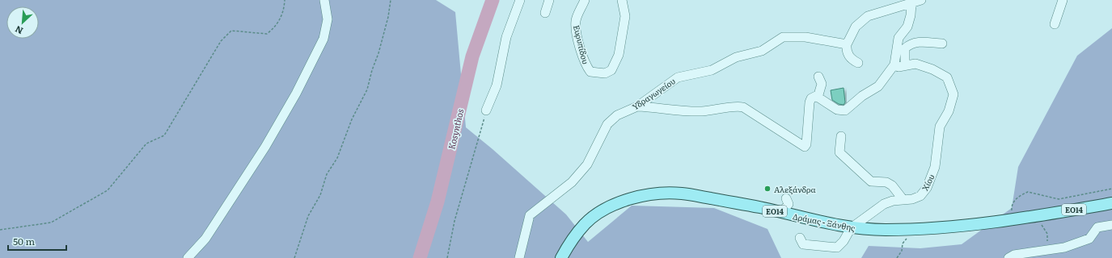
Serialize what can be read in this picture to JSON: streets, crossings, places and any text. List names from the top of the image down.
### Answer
{
  "streets": {
    "main road": ["ΕΟ14", "Δράμας - Ξάνθης"],
    "street": ["Ευρυπίδου", "Υδραγωγείου", "Χίου"]
  },
  "crossings": [
    ["Χίου", "Δράμας - Ξάνθης"]
  ],
  "water": ["Kosynthos"],
  "places": ["Αλεξάνδρα"],
  "scale_bar": "50 m",
  "north": "bottom left"
}
